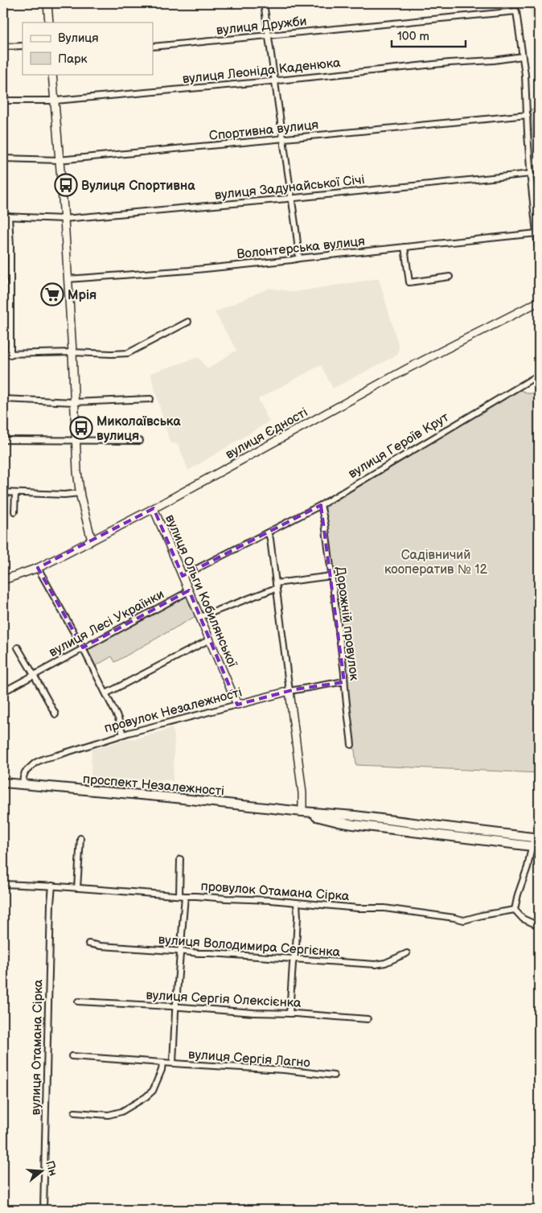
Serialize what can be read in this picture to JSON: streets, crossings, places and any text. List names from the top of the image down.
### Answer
{
  "streets": {
    "main road": ["проспект Незалежності"],
    "street": [
      "вулиця Дружби",
      "вулиця Леоніда Каденюка",
      "Спортивна вулиця",
      "вулиця Задунайської Січі",
      "Волонтерська вулиця",
      "вулиця Єдності",
      "вулиця Героїв Крут",
      "вулиця Ольги Кобилянської",
      "вулиця Лесі Українки",
      "Дорожній провулок",
      "провулок Незалежності",
      "провулок Отамана Сірка",
      "вулиця Володимира Сергієнка",
      "вулиця Сергія Олексієнка",
      "вулиця Отамана Сірка",
      "вулиця Сергія Лагно"
    ]
  },
  "crossings": [
    ["вулиця Дружби", "вулиця Леоніда Каденюка"],
    ["вулиця Єдності", "вулиця Ольги Кобилянської"],
    ["вулиця Героїв Крут", "вулиця Ольги Кобилянської"],
    ["вулиця Героїв Крут", "Дорожній провулок"],
    ["вулиця Ольги Кобилянської", "вулиця Лесі Українки"],
    ["вулиця Ольги Кобилянської", "провулок Незалежності"],
    ["Дорожній провулок", "провулок Незалежності"],
    ["провулок Незалежності", "проспект Незалежності"],
    ["провулок Отамана Сірка", "вулиця Отамана Сірка"]
  ],
  "parks": ["Садівничий кооператив № 12"],
  "places": {
    "bus stop": ["Вулиця Спортивна", "Миколаївська вулиця"],
    "supermarket": ["Мрія"]
  },
  "legend": ["Вулиця", "Парк"],
  "scale_bar": "100 m",
  "north": "right"
}
